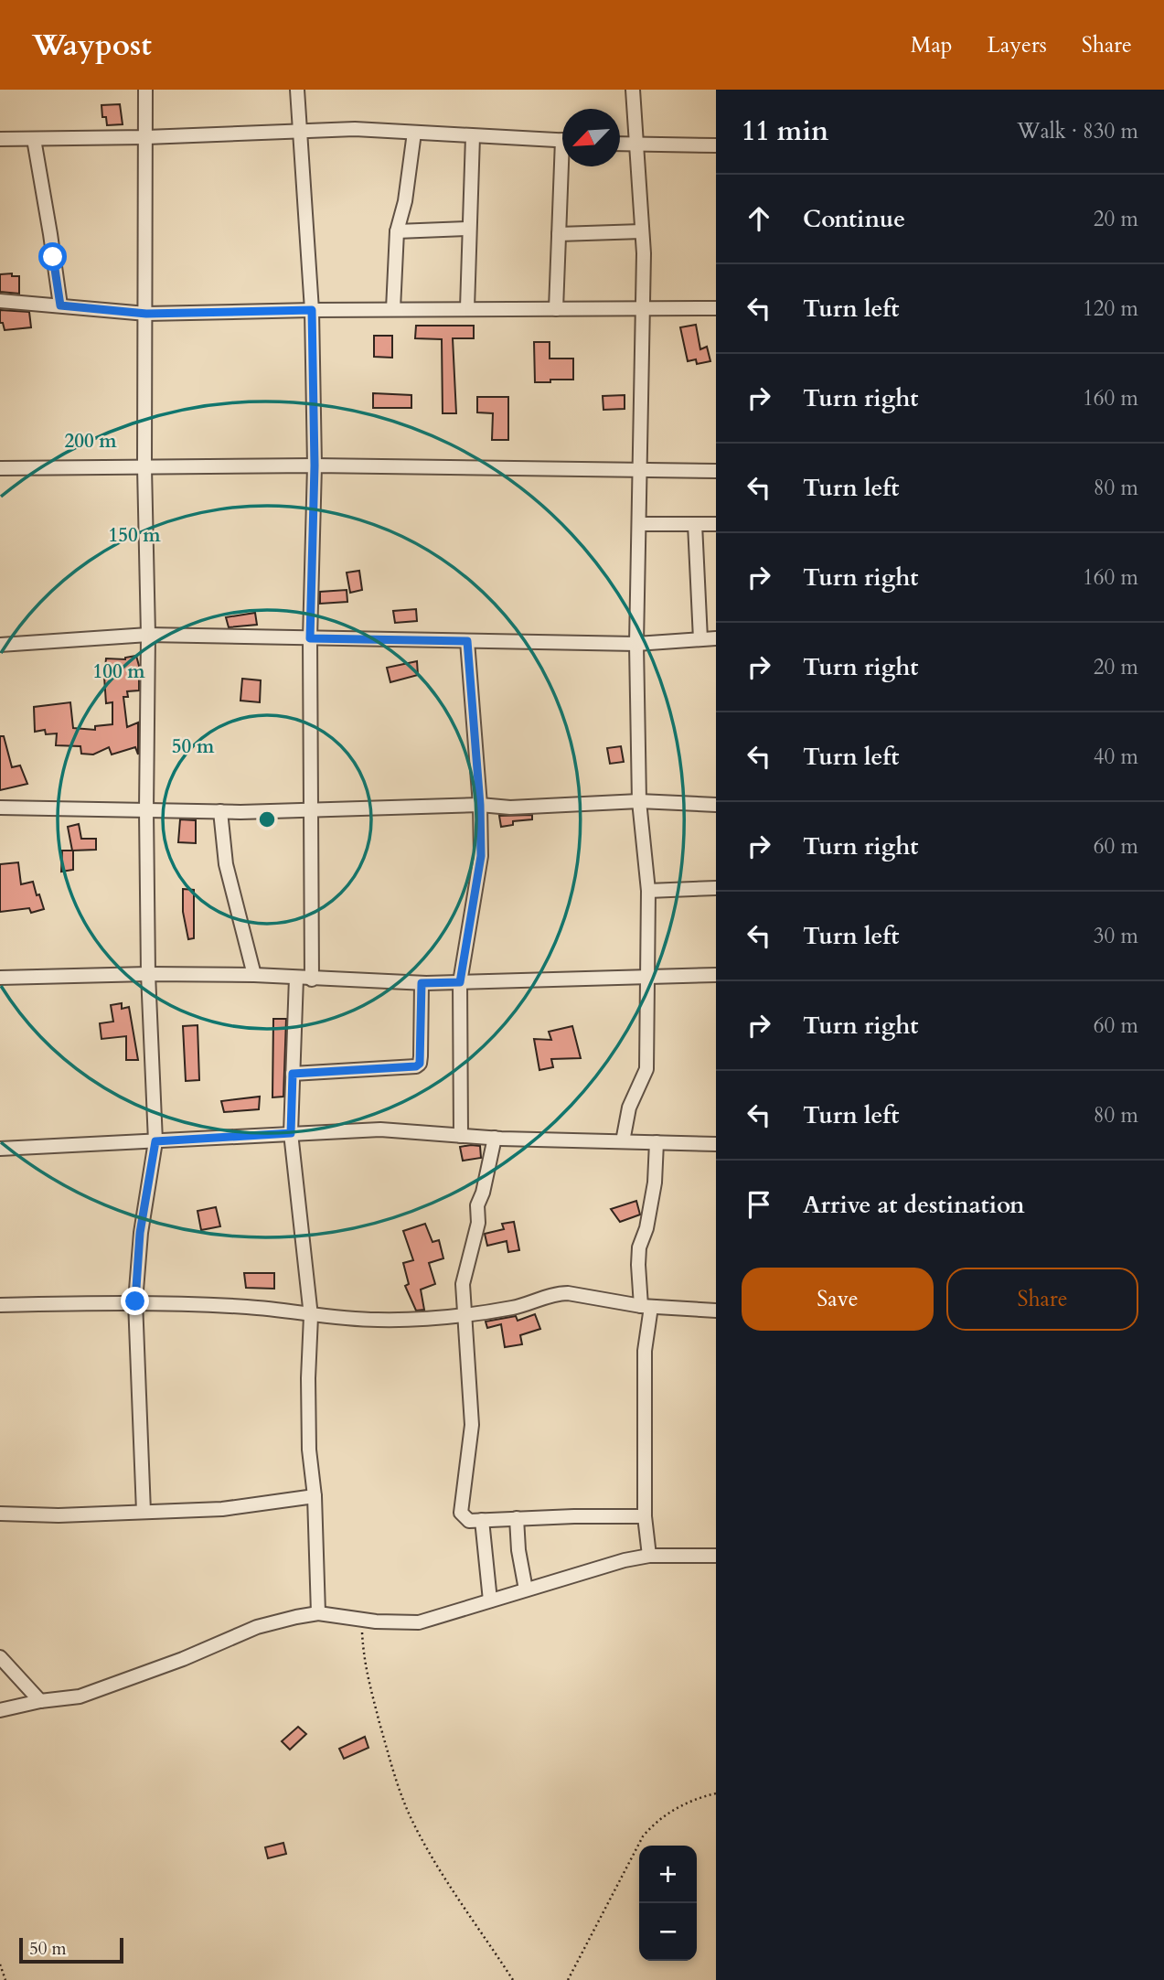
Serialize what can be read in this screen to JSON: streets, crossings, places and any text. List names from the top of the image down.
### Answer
{
  "scale_bar": "50 m",
  "north": "bottom left",
  "page": {
    "header": "Waypost",
    "nav": ["Map", "Layers", "Share"],
    "heading": ["11 min", "Walk · 830 m"],
    "list": [
      ["Continue", "20 m"],
      ["Turn left", "120 m"],
      ["Turn right", "160 m"],
      ["Turn left", "80 m"],
      ["Turn right", "160 m"],
      ["Turn right", "20 m"],
      ["Turn left", "40 m"],
      ["Turn right", "60 m"],
      ["Turn left", "30 m"],
      ["Turn right", "60 m"],
      ["Turn left", "80 m"],
      "Arrive at destination"
    ],
    "buttons": ["Save", "Share"],
    "map_buttons": ["+", "−"],
    "scale": "50 m"
  },
  "rings": [
    "200 m",
    "150 m",
    "100 m",
    "50 m"
  ]
}
